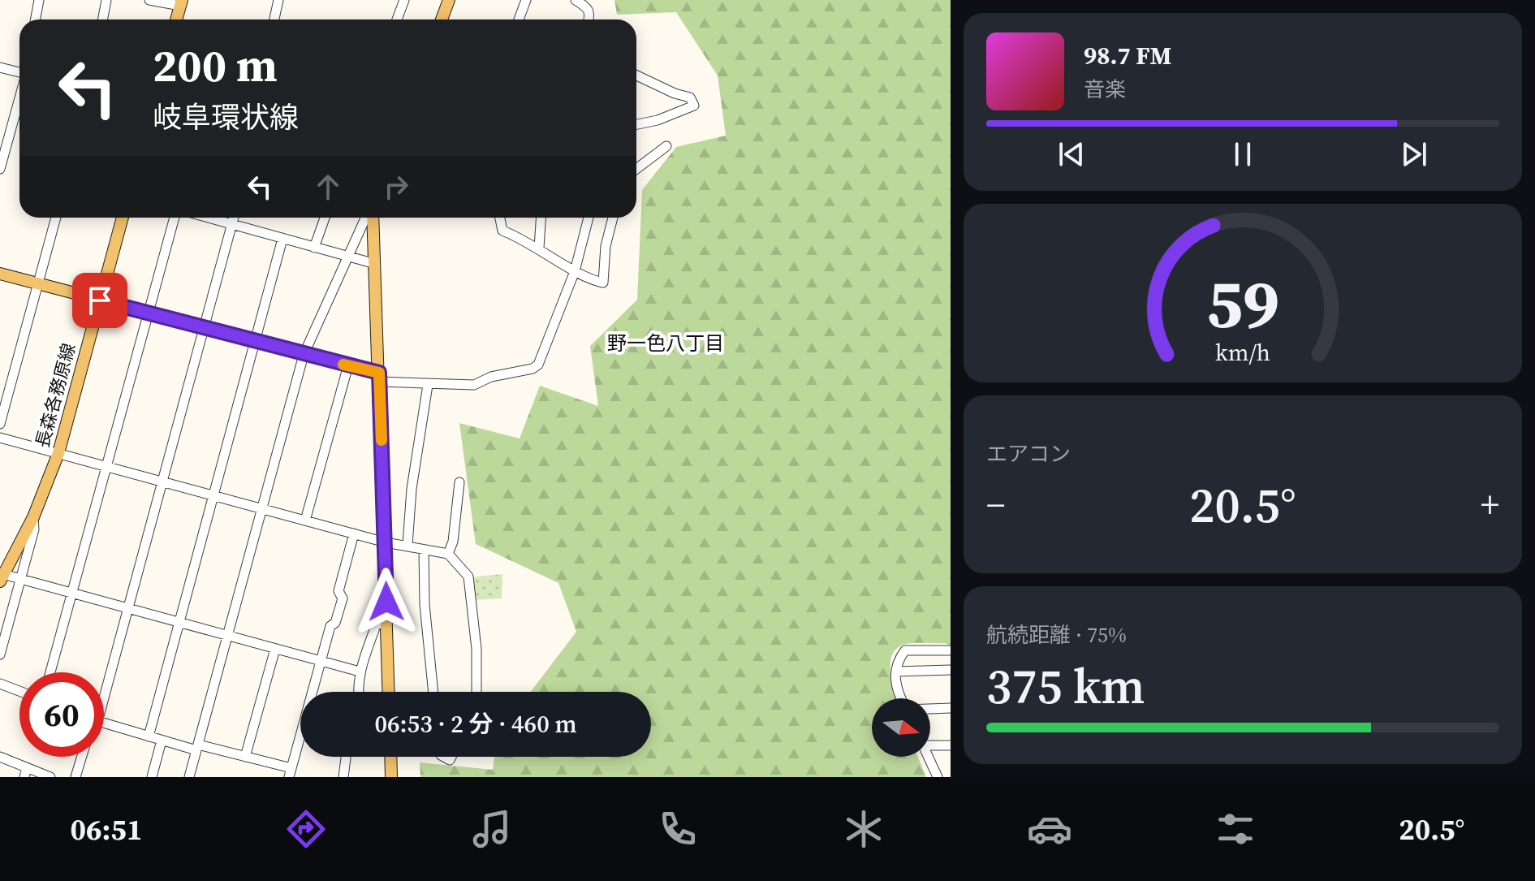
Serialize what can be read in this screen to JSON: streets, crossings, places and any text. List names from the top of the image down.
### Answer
{
  "streets": {
    "main road": ["長森各務原線"]
  },
  "districts": ["野一色八丁目"],
  "north": "right",
  "page": {
    "turn": ["200 m", "岐阜環状線"],
    "song": ["98.7 FM", "音楽"],
    "tile": [
      "エアコン",
      ["航続距離 · 75%", "375 km"]
    ],
    "heat": ["−", "20.5°", "+"],
    "limit": "60",
    "trip": "06:53 · 2 分 · 460 m",
    "tabs": ["06:51", "20.5°"],
    "gauge": ["59", "km/h"]
  }
}
